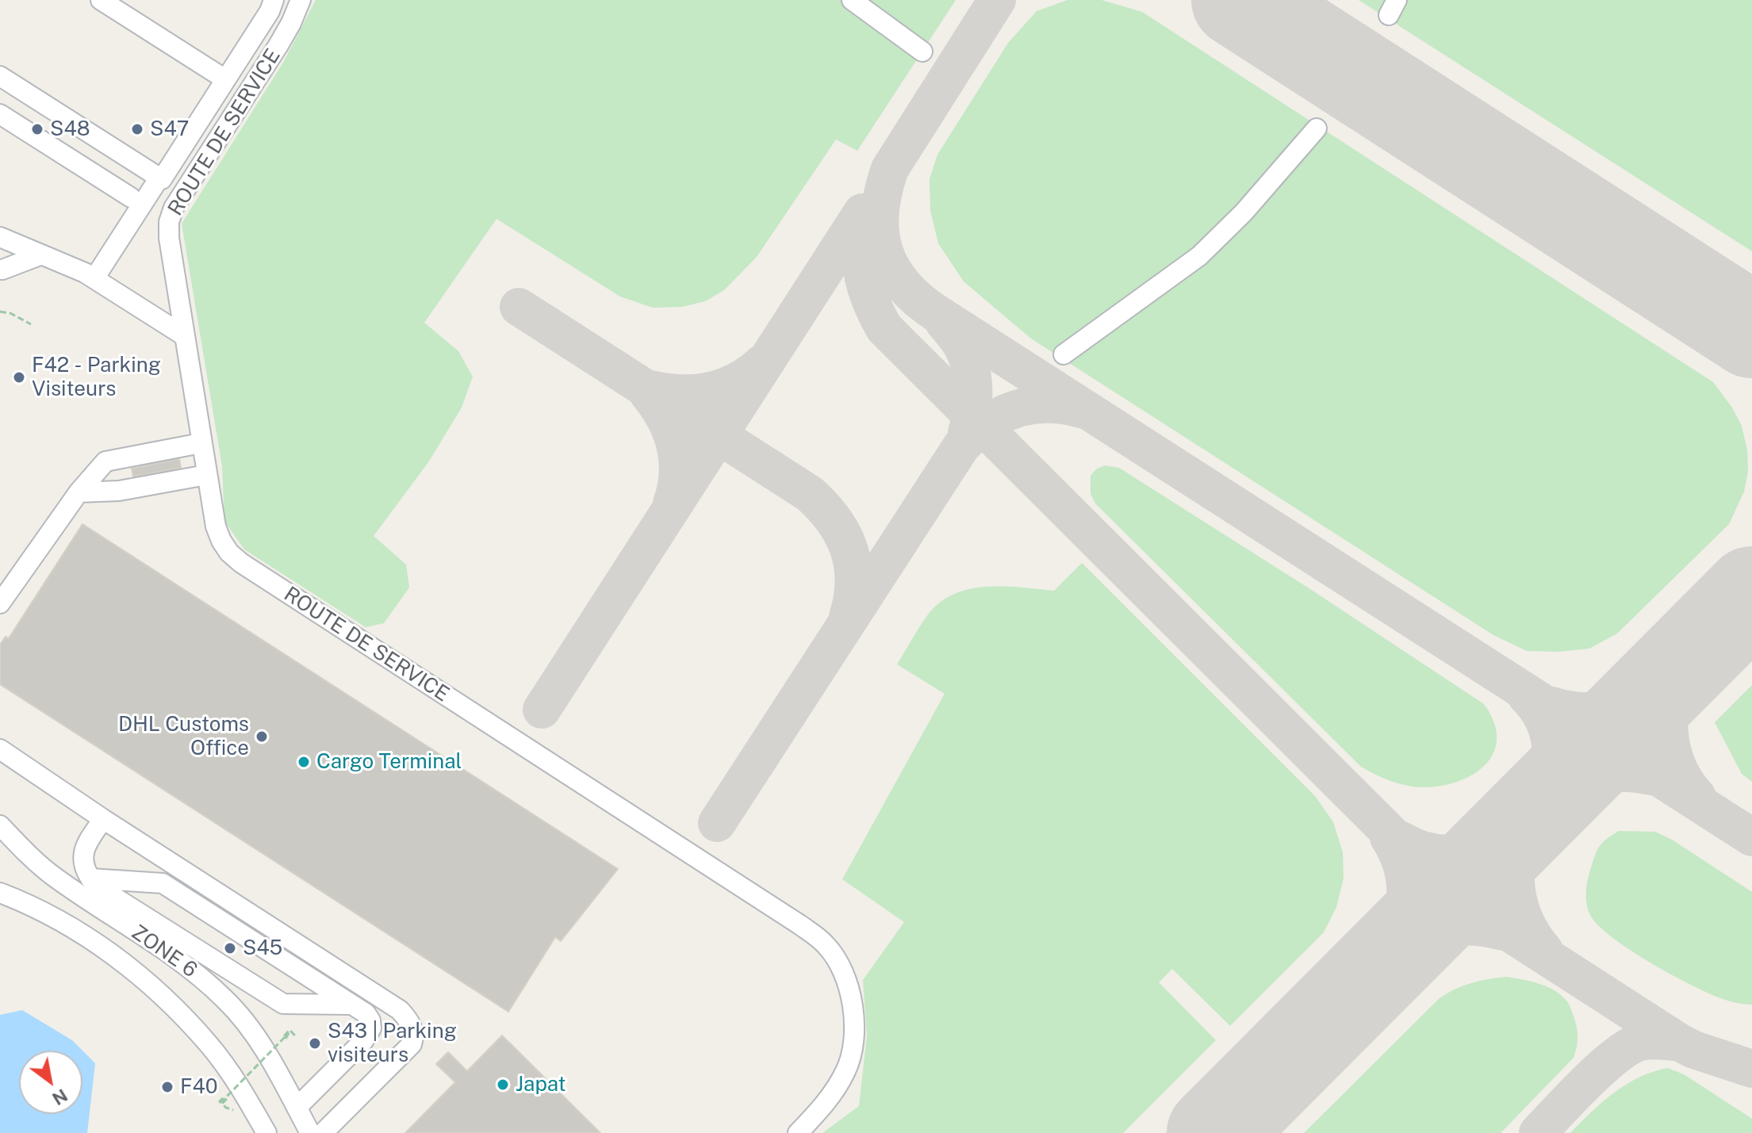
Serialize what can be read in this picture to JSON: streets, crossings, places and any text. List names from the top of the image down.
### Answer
{
  "streets": {
    "street": ["ROUTE DE SERVICE", "ZONE 6"]
  },
  "places": [
    "S48",
    "S47",
    "F42 - Parking Visiteurs",
    "DHL Customs Office",
    "Cargo Terminal",
    "S45",
    "S43 | Parking visiteurs",
    "Japat",
    "F40"
  ],
  "north": "bottom right"
}
